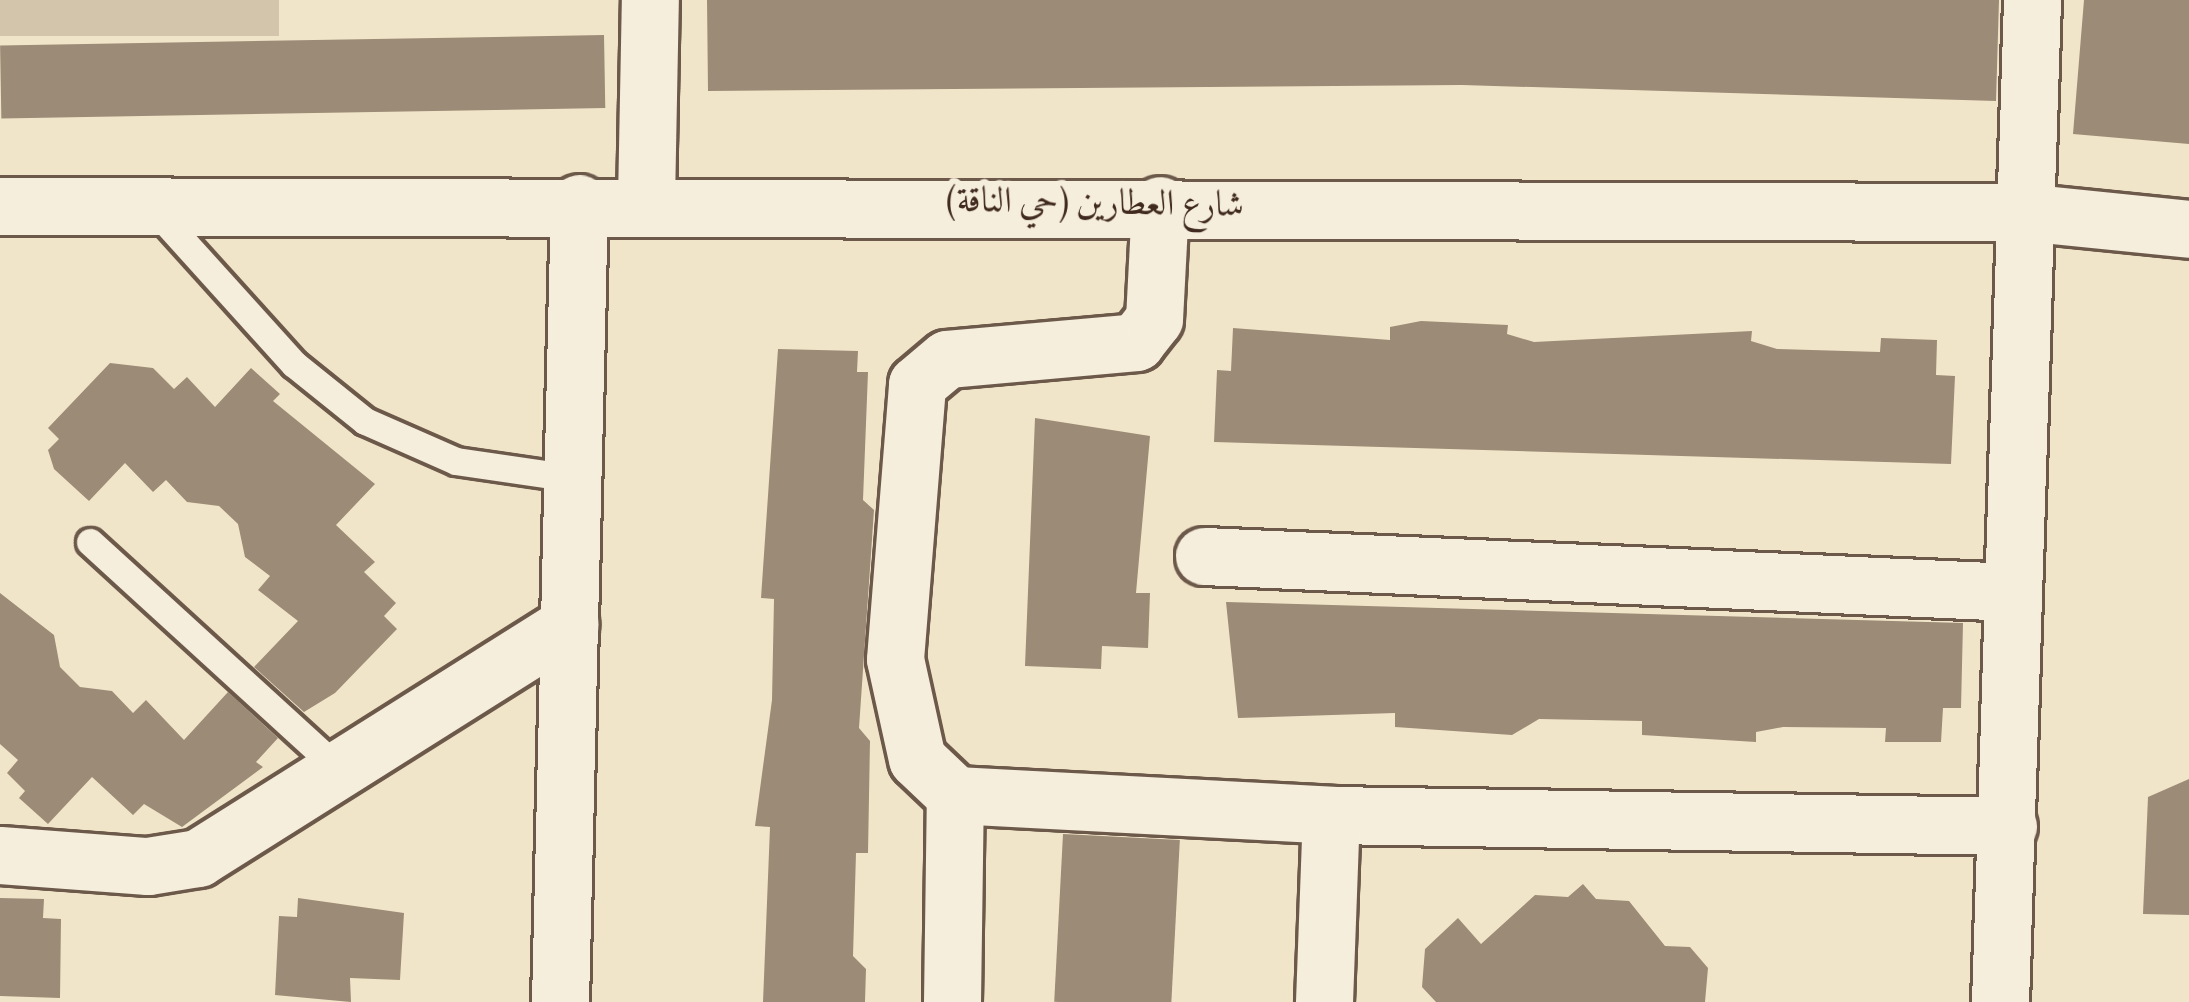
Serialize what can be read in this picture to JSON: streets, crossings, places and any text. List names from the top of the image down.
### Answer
{
  "streets": {
    "street": ["شارع العطارين (حي الناقة)"]
  }
}
